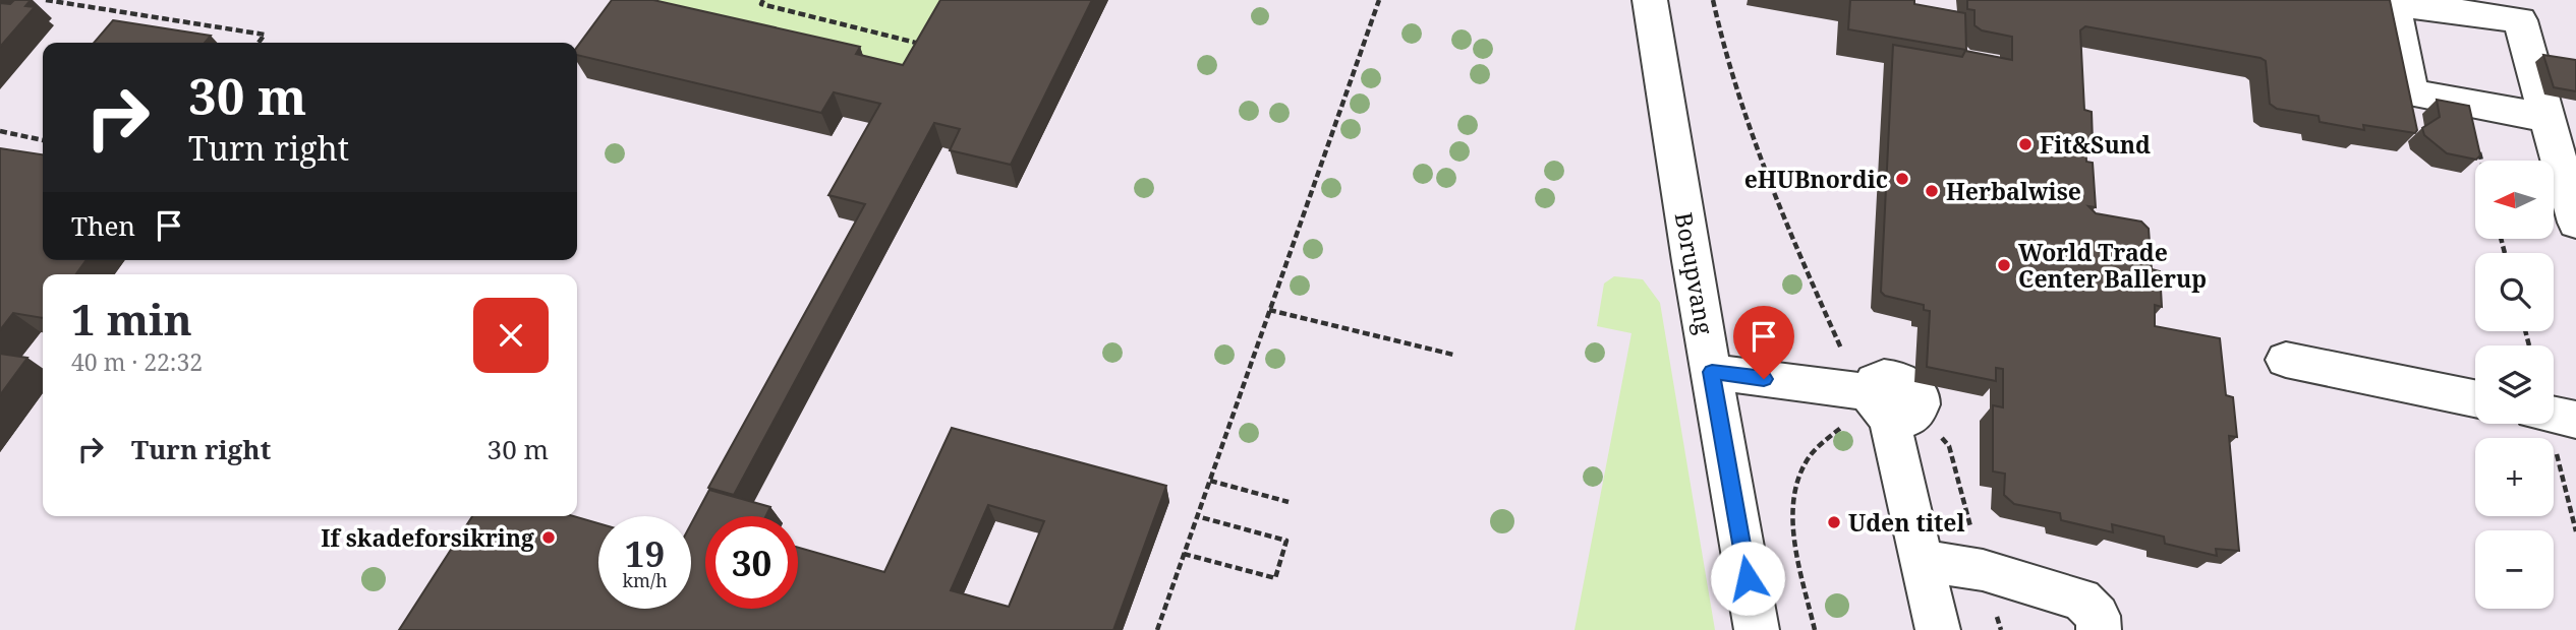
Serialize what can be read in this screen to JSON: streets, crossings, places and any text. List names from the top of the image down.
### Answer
{
  "streets": {
    "street": ["Borupvang"]
  },
  "places": [
    "Fit&Sund",
    "eHUBnordic",
    "Herbalwise",
    "World Trade Center Ballerup",
    "Uden titel",
    "If skadeforsikring"
  ],
  "north": "left",
  "page": {
    "turn": ["30 m", "Turn right"],
    "map_buttons": ["+", "−"],
    "then": "Then",
    "heading": ["1 min", "40 m · 22:32"],
    "list": [
      {
        "name": "Turn right",
        "value": "30 m"
      }
    ],
    "speed": "19 km/h",
    "limit": "30"
  }
}
